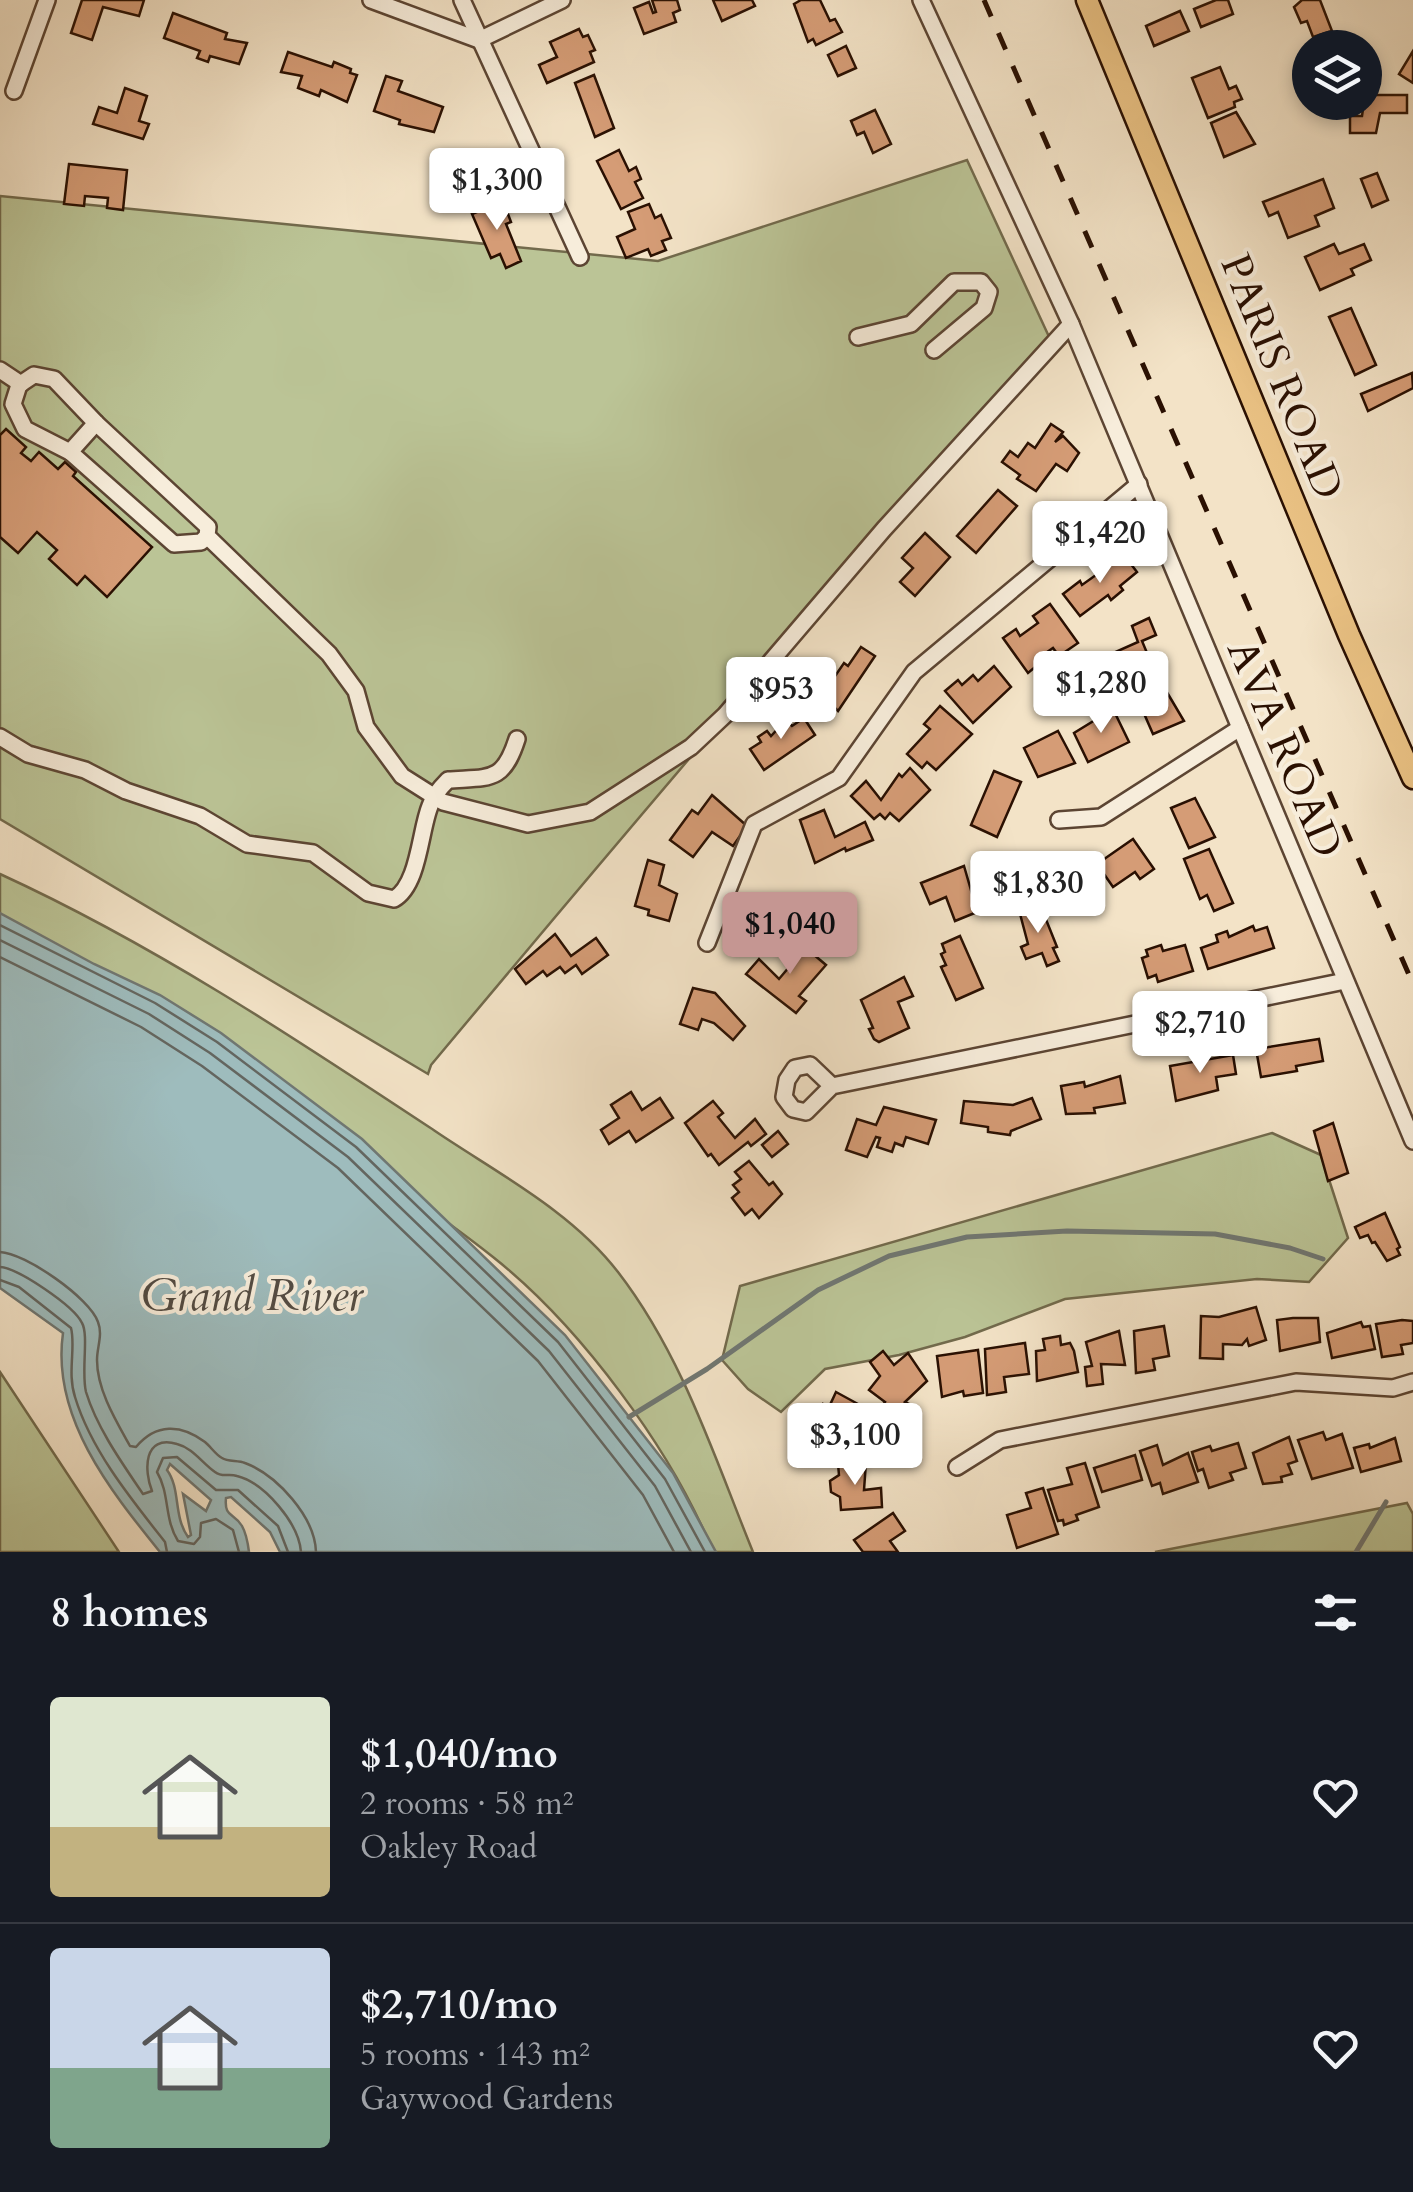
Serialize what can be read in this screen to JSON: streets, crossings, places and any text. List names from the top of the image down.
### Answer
{
  "streets": {
    "main road": ["PARIS ROAD"],
    "street": ["AVA ROAD"]
  },
  "water": ["Grand River"],
  "page": {
    "price": [
      "$1,300",
      "$1,420",
      "$1,280",
      "$953",
      "$1,830",
      "$1,040",
      "$2,710",
      "$3,100"
    ],
    "heading": "8 homes",
    "list": [
      {
        "name": "$1,040/mo",
        "note": "2 rooms · 58 m² · Oakley Road"
      },
      {
        "name": "$2,710/mo",
        "note": "5 rooms · 143 m² · Gaywood Gardens"
      }
    ]
  }
}
